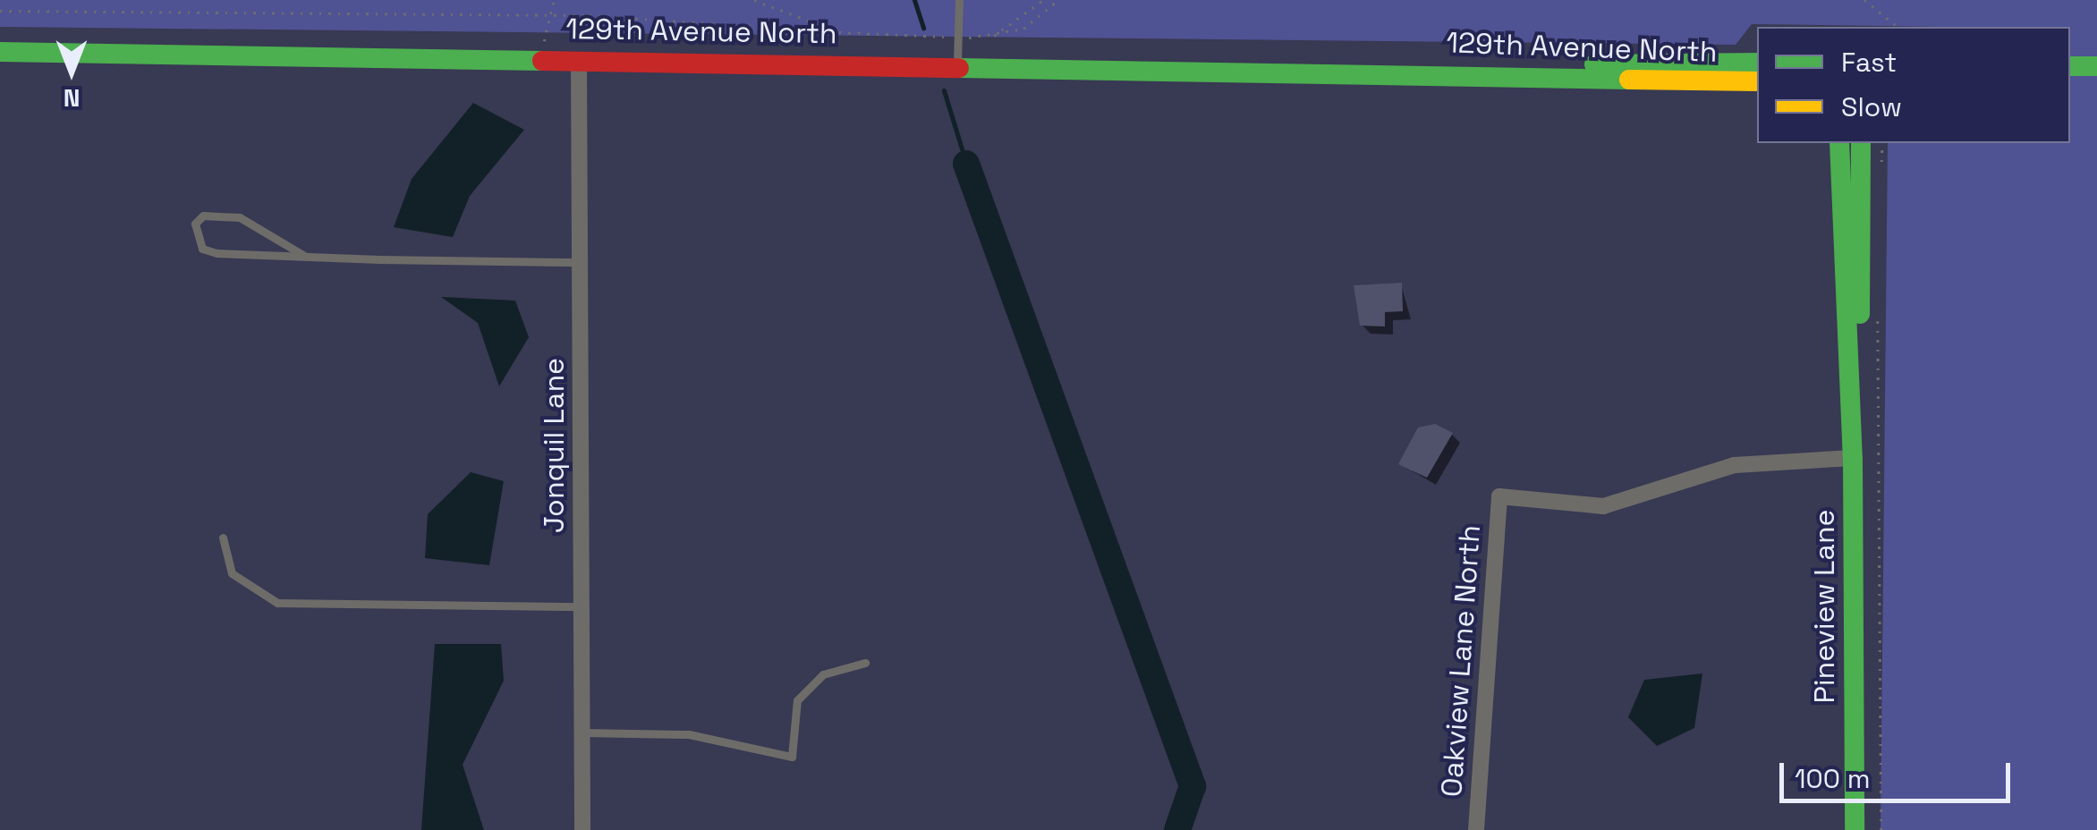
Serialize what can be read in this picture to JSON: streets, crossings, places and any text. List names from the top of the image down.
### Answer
{
  "streets": {
    "main road": ["129th Avenue North", "Pineview Lane"],
    "street": ["Jonquil Lane", "Oakview Lane North"]
  },
  "crossings": [
    ["129th Avenue North", "Jonquil Lane"],
    ["Pineview Lane", "Oakview Lane North"]
  ],
  "legend": ["Fast", "Slow"],
  "scale_bar": "100 m",
  "north": "bottom"
}
